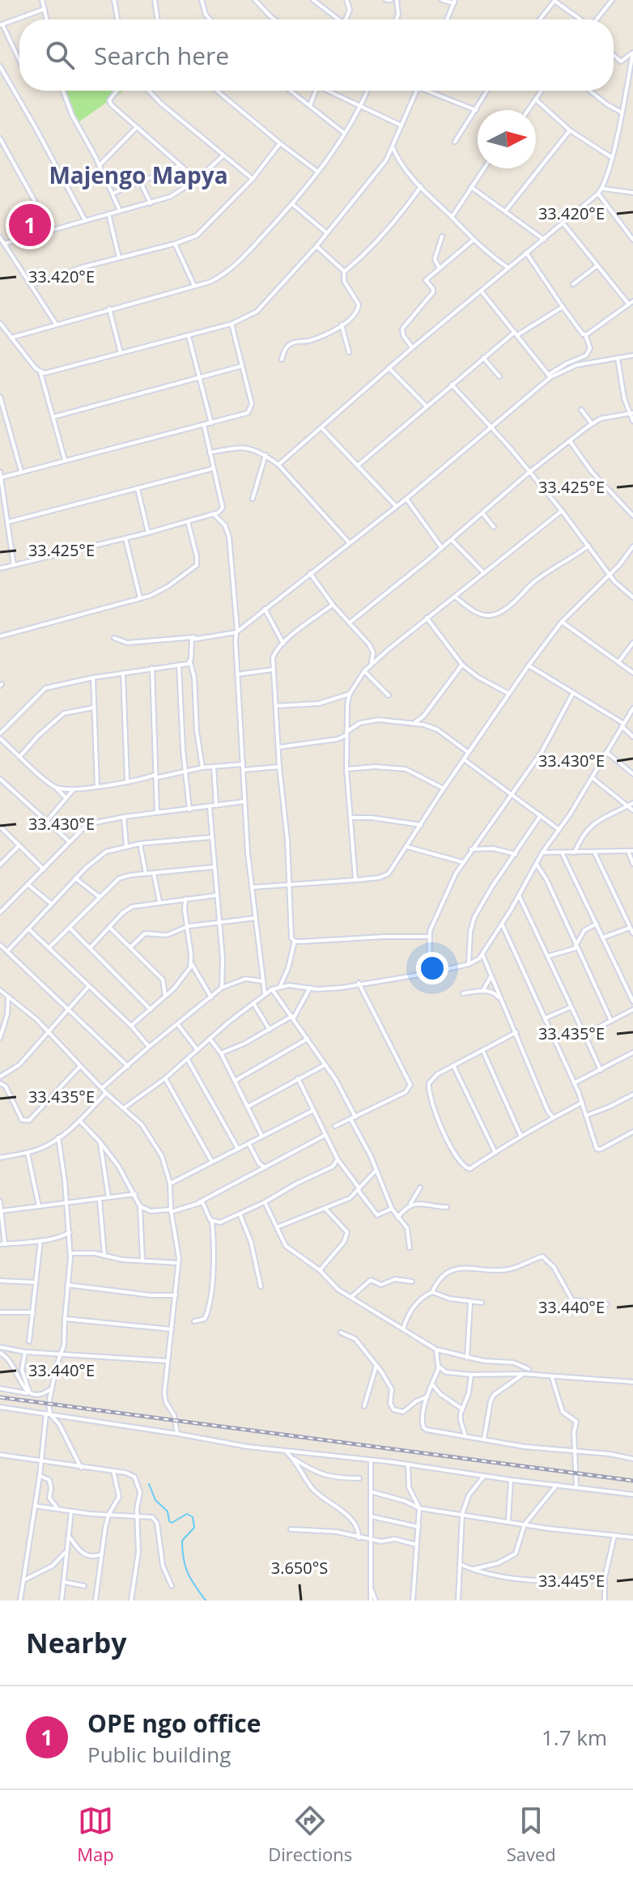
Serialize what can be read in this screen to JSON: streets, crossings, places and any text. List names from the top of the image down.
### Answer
{
  "districts": ["Majengo Mapya"],
  "north": "right",
  "page": {
    "search": "Search here",
    "pins": "1",
    "heading": "Nearby",
    "list": [
      {
        "mark": "1",
        "name": "OPE ngo office",
        "note": "Public building",
        "value": "1.7 km"
      }
    ],
    "nav": ["Map", "Directions", "Saved"]
  },
  "coordinates": [
    "33.420°E",
    "33.425°E",
    "33.430°E",
    "33.435°E",
    "33.440°E",
    "3.650°S",
    "33.445°E"
  ]
}
